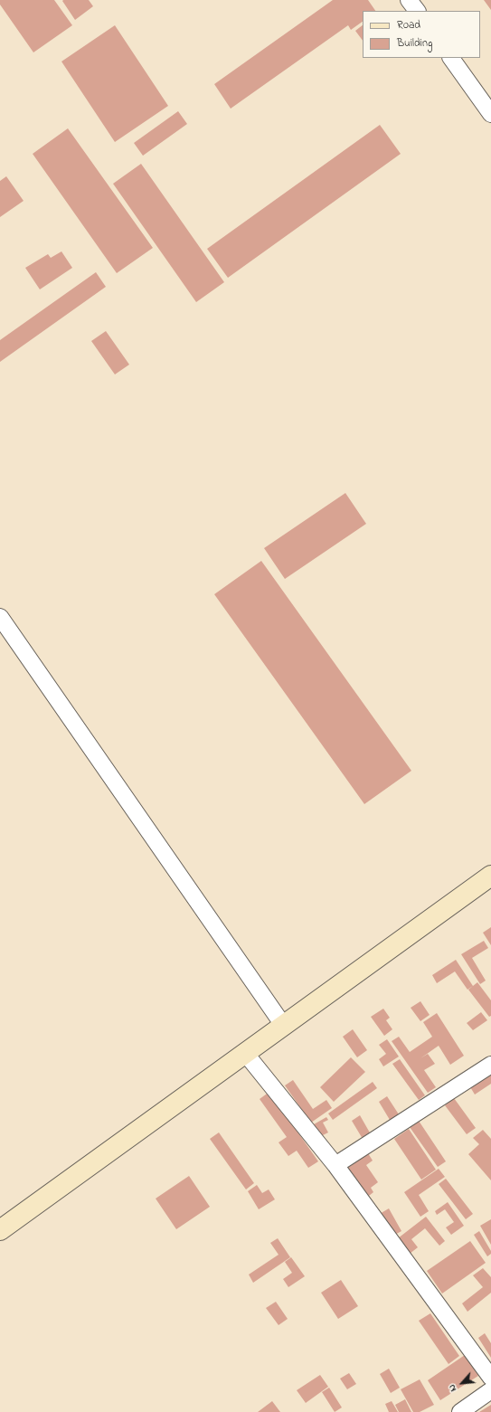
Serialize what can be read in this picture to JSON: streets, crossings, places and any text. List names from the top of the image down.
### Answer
{
  "legend": ["Road", "Building"],
  "north": "bottom left"
}
